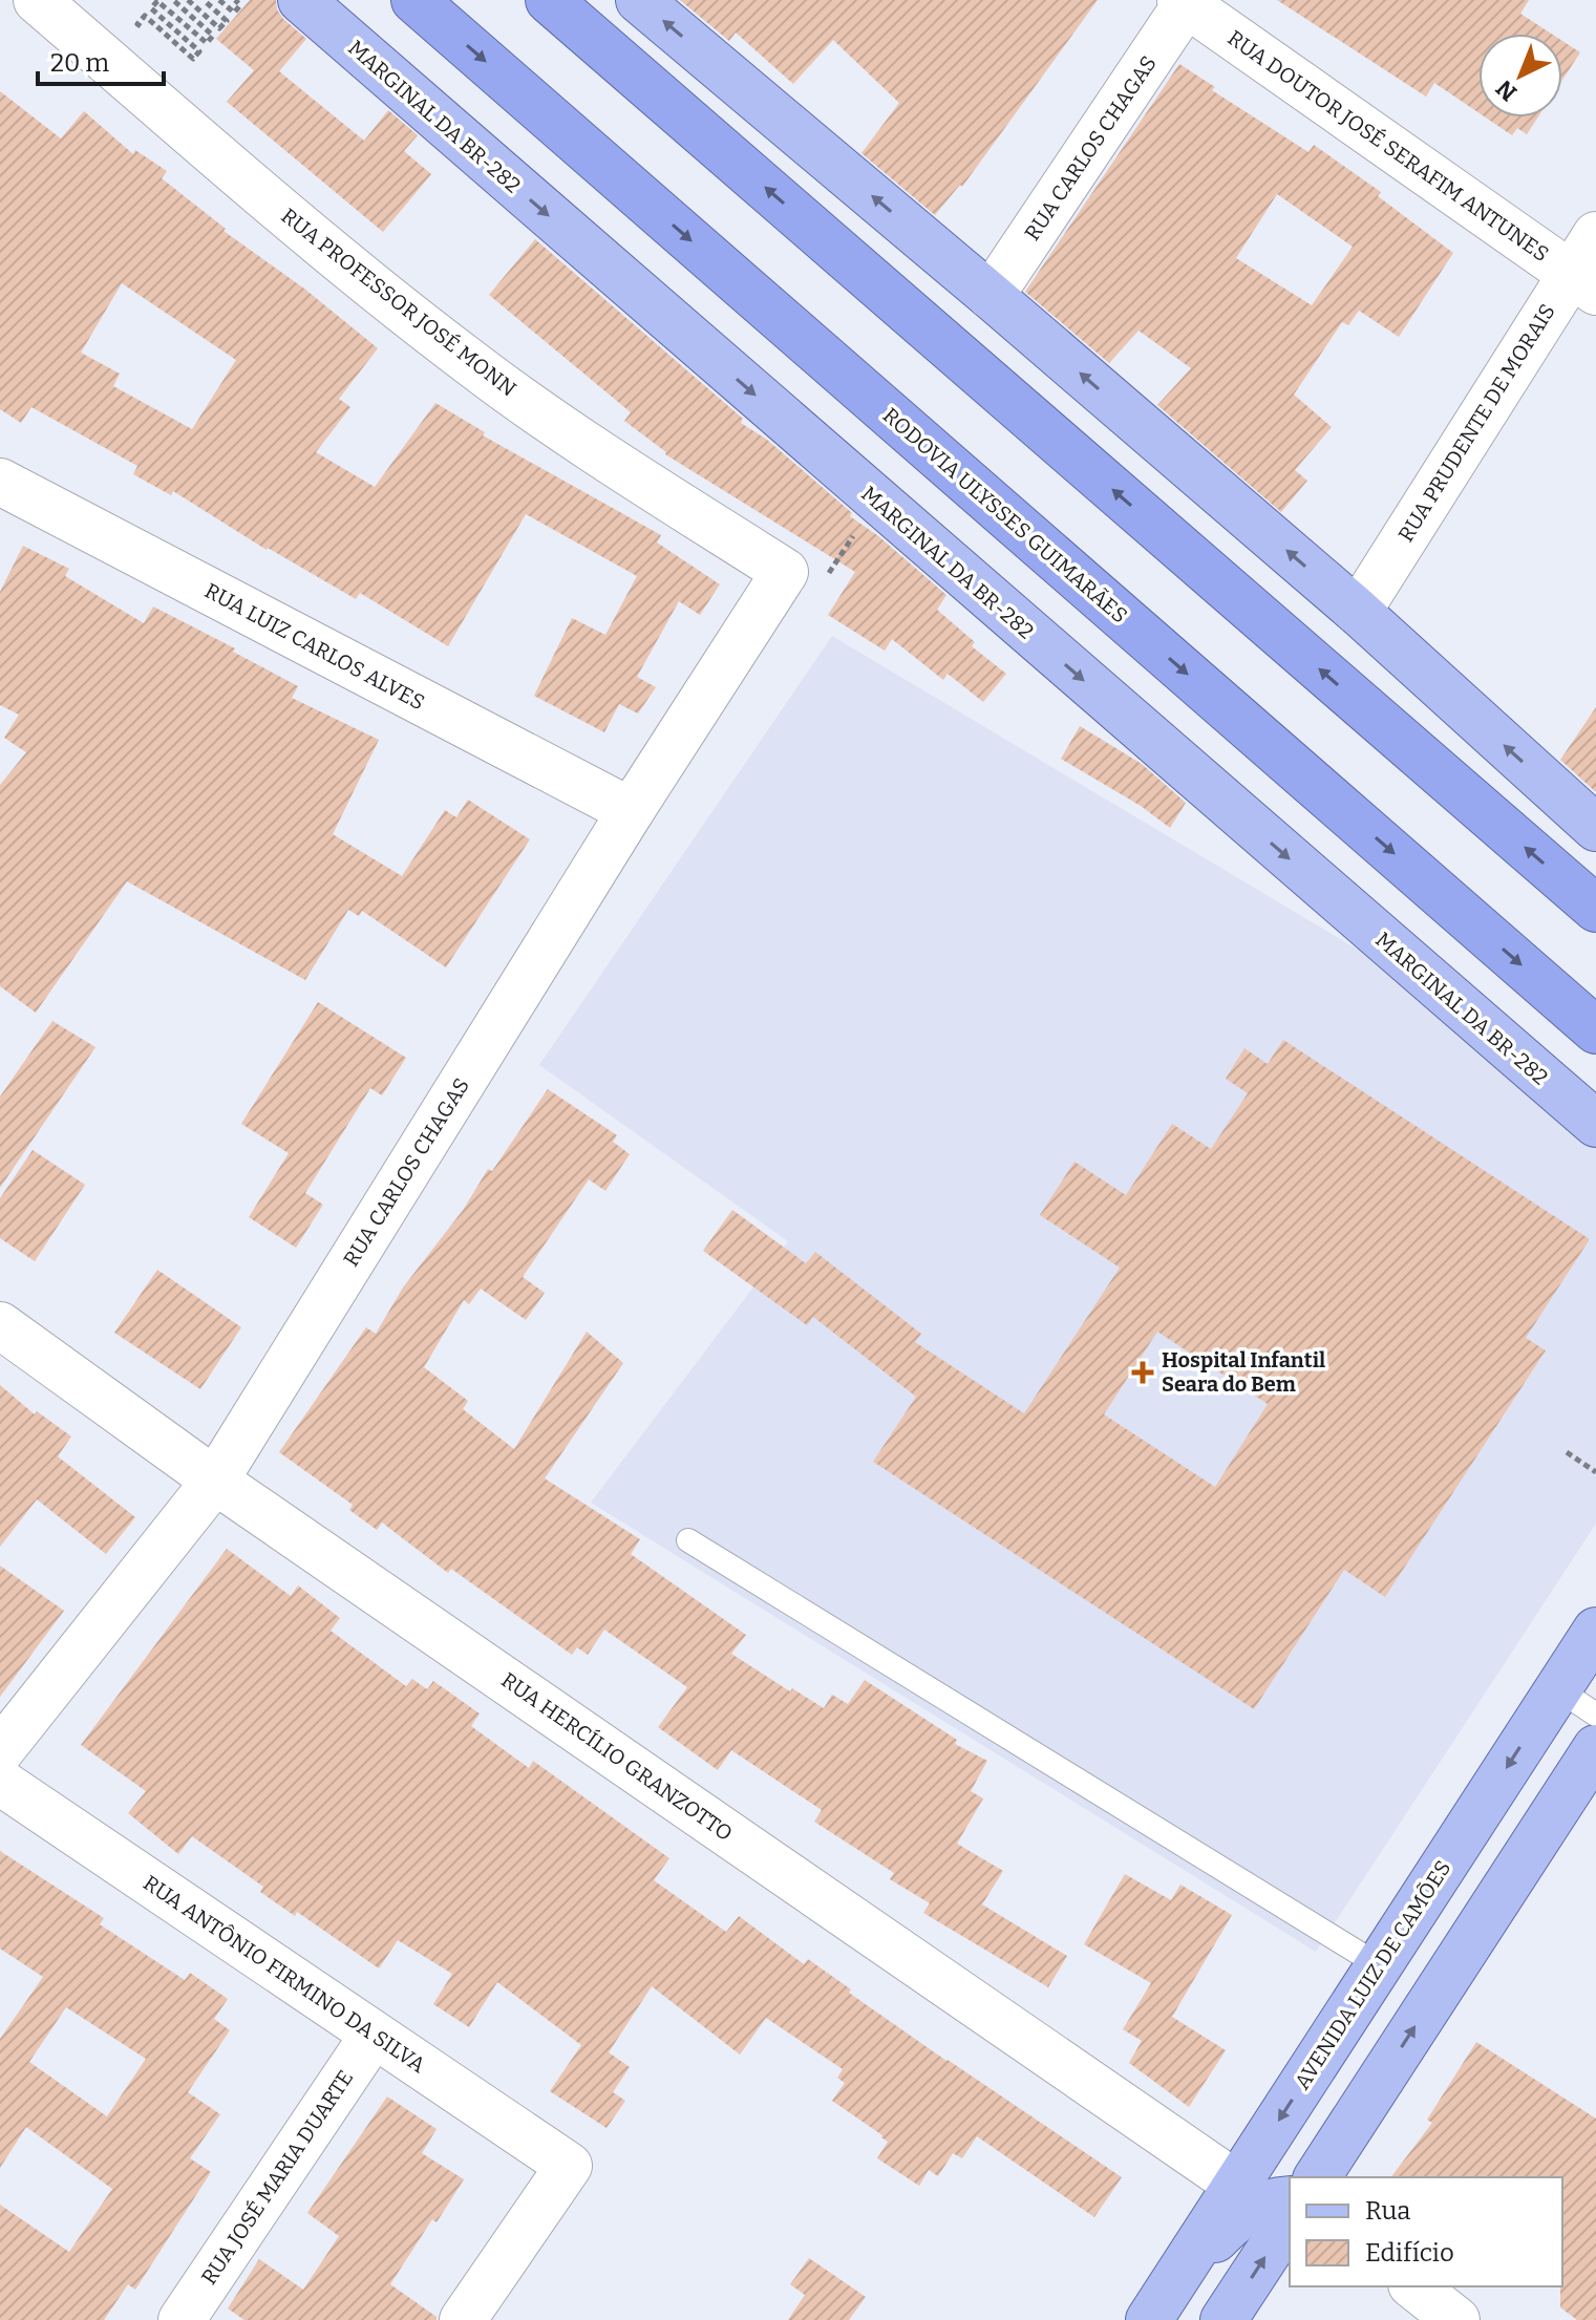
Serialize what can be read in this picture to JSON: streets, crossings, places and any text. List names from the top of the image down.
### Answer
{
  "streets": {
    "highway": ["RODOVIA ULYSSES GUIMARÃES"],
    "main road": ["MARGINAL DA BR-282", "AVENIDA LUIZ DE CAMÕES"],
    "street": [
      "RUA DOUTOR JOSÉ SERAFIM ANTUNES",
      "RUA CARLOS CHAGAS",
      "RUA PROFESSOR JOSÉ MONN",
      "RUA PRUDENTE DE MORAIS",
      "RUA LUIZ CARLOS ALVES",
      "RUA HERCÍLIO GRANZOTTO",
      "RUA ANTÔNIO FIRMINO DA SILVA",
      "RUA JOSÉ MARIA DUARTE"
    ]
  },
  "crossings": [
    ["RUA DOUTOR JOSÉ SERAFIM ANTUNES", "RUA CARLOS CHAGAS"],
    ["RUA DOUTOR JOSÉ SERAFIM ANTUNES", "RUA PRUDENTE DE MORAIS"],
    ["RUA CARLOS CHAGAS", "RUA PROFESSOR JOSÉ MONN"],
    ["RUA CARLOS CHAGAS", "RUA LUIZ CARLOS ALVES"],
    ["RUA CARLOS CHAGAS", "RUA HERCÍLIO GRANZOTTO"],
    ["RUA HERCÍLIO GRANZOTTO", "AVENIDA LUIZ DE CAMÕES"],
    ["RUA ANTÔNIO FIRMINO DA SILVA", "RUA JOSÉ MARIA DUARTE"]
  ],
  "places": {
    "health": ["Hospital Infantil Seara do Bem"]
  },
  "legend": ["Rua", "Edifício"],
  "scale_bar": "20 m",
  "north": "bottom left"
}
